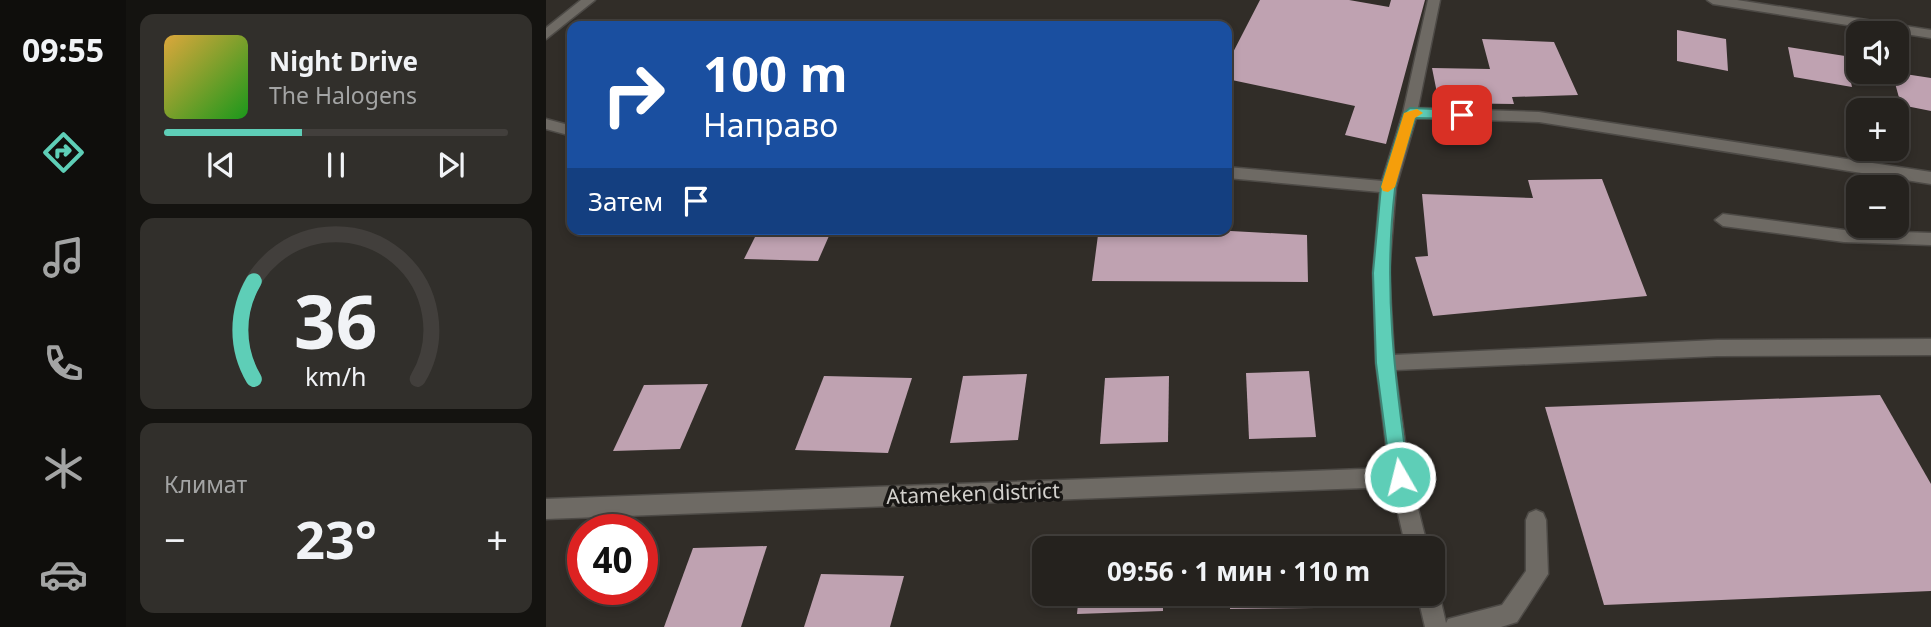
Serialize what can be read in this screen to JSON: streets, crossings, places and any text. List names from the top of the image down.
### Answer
{
  "streets": {
    "street": ["Atameken district"]
  },
  "page": {
    "tabs": "09:55",
    "map_buttons": ["+", "−"],
    "turn": ["100 m", "Направо"],
    "song": ["Night Drive", "The Halogens"],
    "then": "Затем",
    "tile": "Климат",
    "heat": ["−", "23°", "+"],
    "limit": "40",
    "trip": "09:56 · 1 мин · 110 m",
    "gauge": ["36", "km/h"]
  }
}
